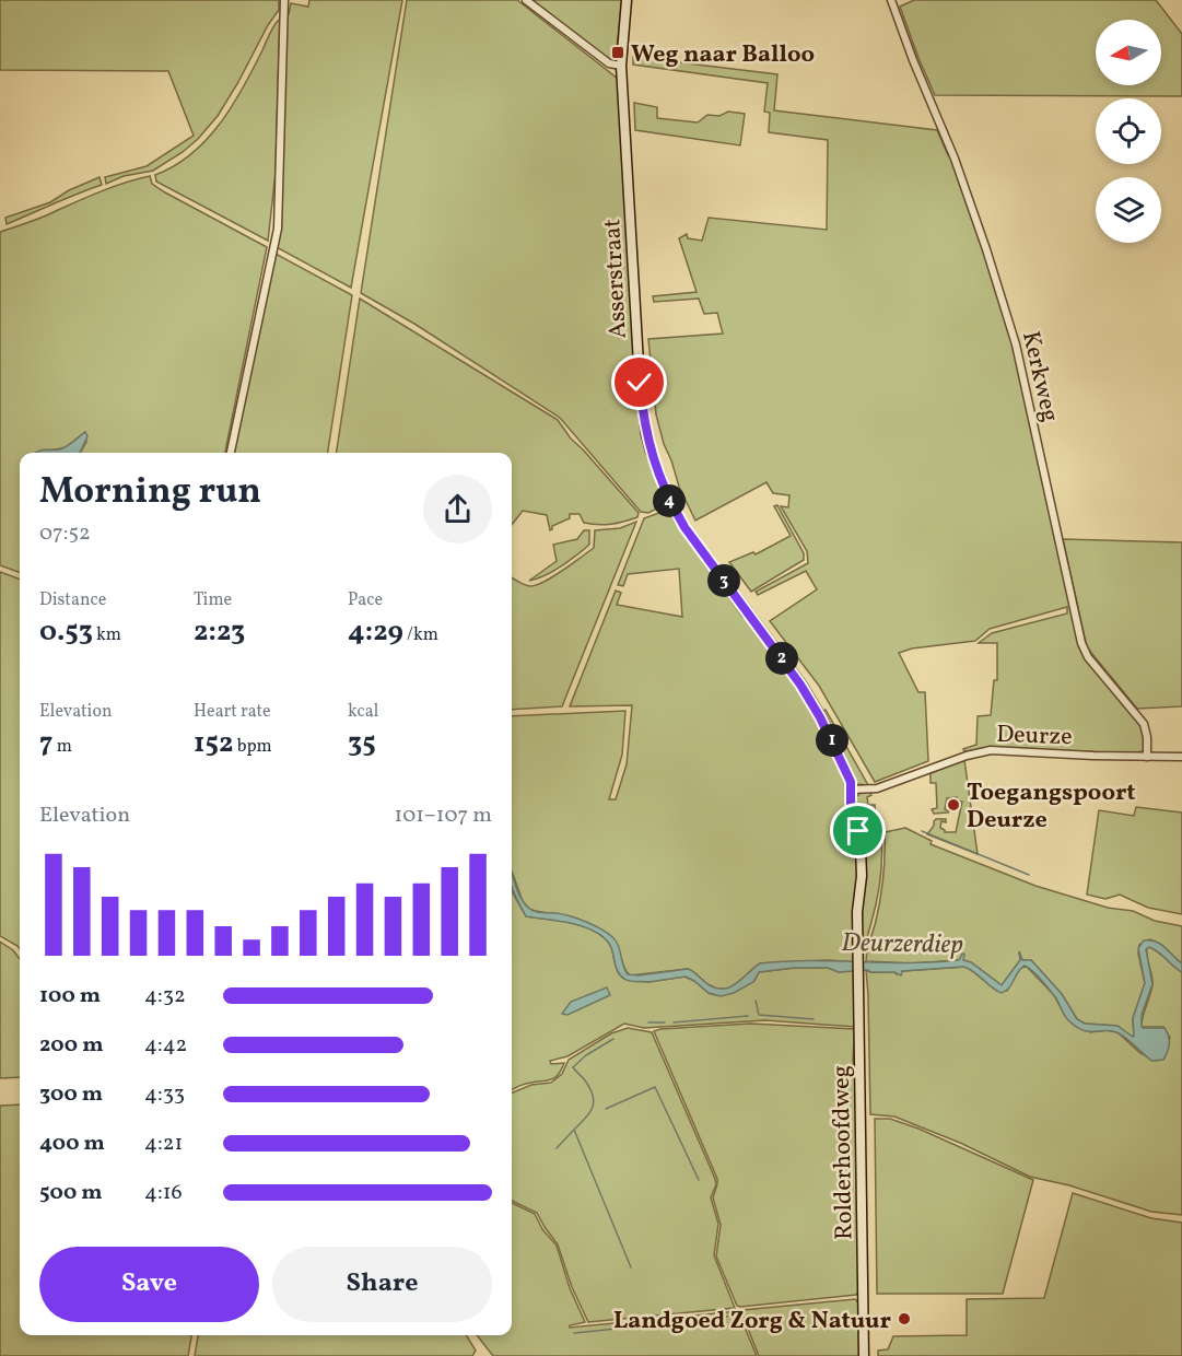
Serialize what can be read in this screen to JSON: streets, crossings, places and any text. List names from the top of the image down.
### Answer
{
  "streets": {
    "main road": ["Asserstraat", "Rolderhoofdweg"],
    "street": ["Kerkweg", "Deurze"]
  },
  "crossings": [
    ["Asserstraat", "Deurze"],
    ["Asserstraat", "Rolderhoofdweg"],
    ["Kerkweg", "Deurze"]
  ],
  "water": ["Deurzerdiep"],
  "places": {
    "transit": ["Weg naar Balloo"],
    "other": ["Toegangspoort Deurze", "Landgoed Zorg & Natuur"]
  },
  "north": "left",
  "page": {
    "heading": ["Morning run", "07:52"],
    "pins": [
      "4",
      "3",
      "2",
      "1"
    ],
    "stats": [
      ["Distance", "0.53 km"],
      ["Time", "2:23"],
      ["Pace", "4:29 /km"],
      ["Elevation", "7 m"],
      ["Heart rate", "152 bpm"],
      ["kcal", "35"]
    ],
    "chart": ["Elevation", "101–107 m"],
    "list": [
      {
        "name": "100 m",
        "note": "4:32"
      },
      {
        "name": "200 m",
        "note": "4:42"
      },
      {
        "name": "300 m",
        "note": "4:33"
      },
      {
        "name": "400 m",
        "note": "4:21"
      },
      {
        "name": "500 m",
        "note": "4:16"
      }
    ],
    "buttons": ["Save", "Share"]
  }
}
